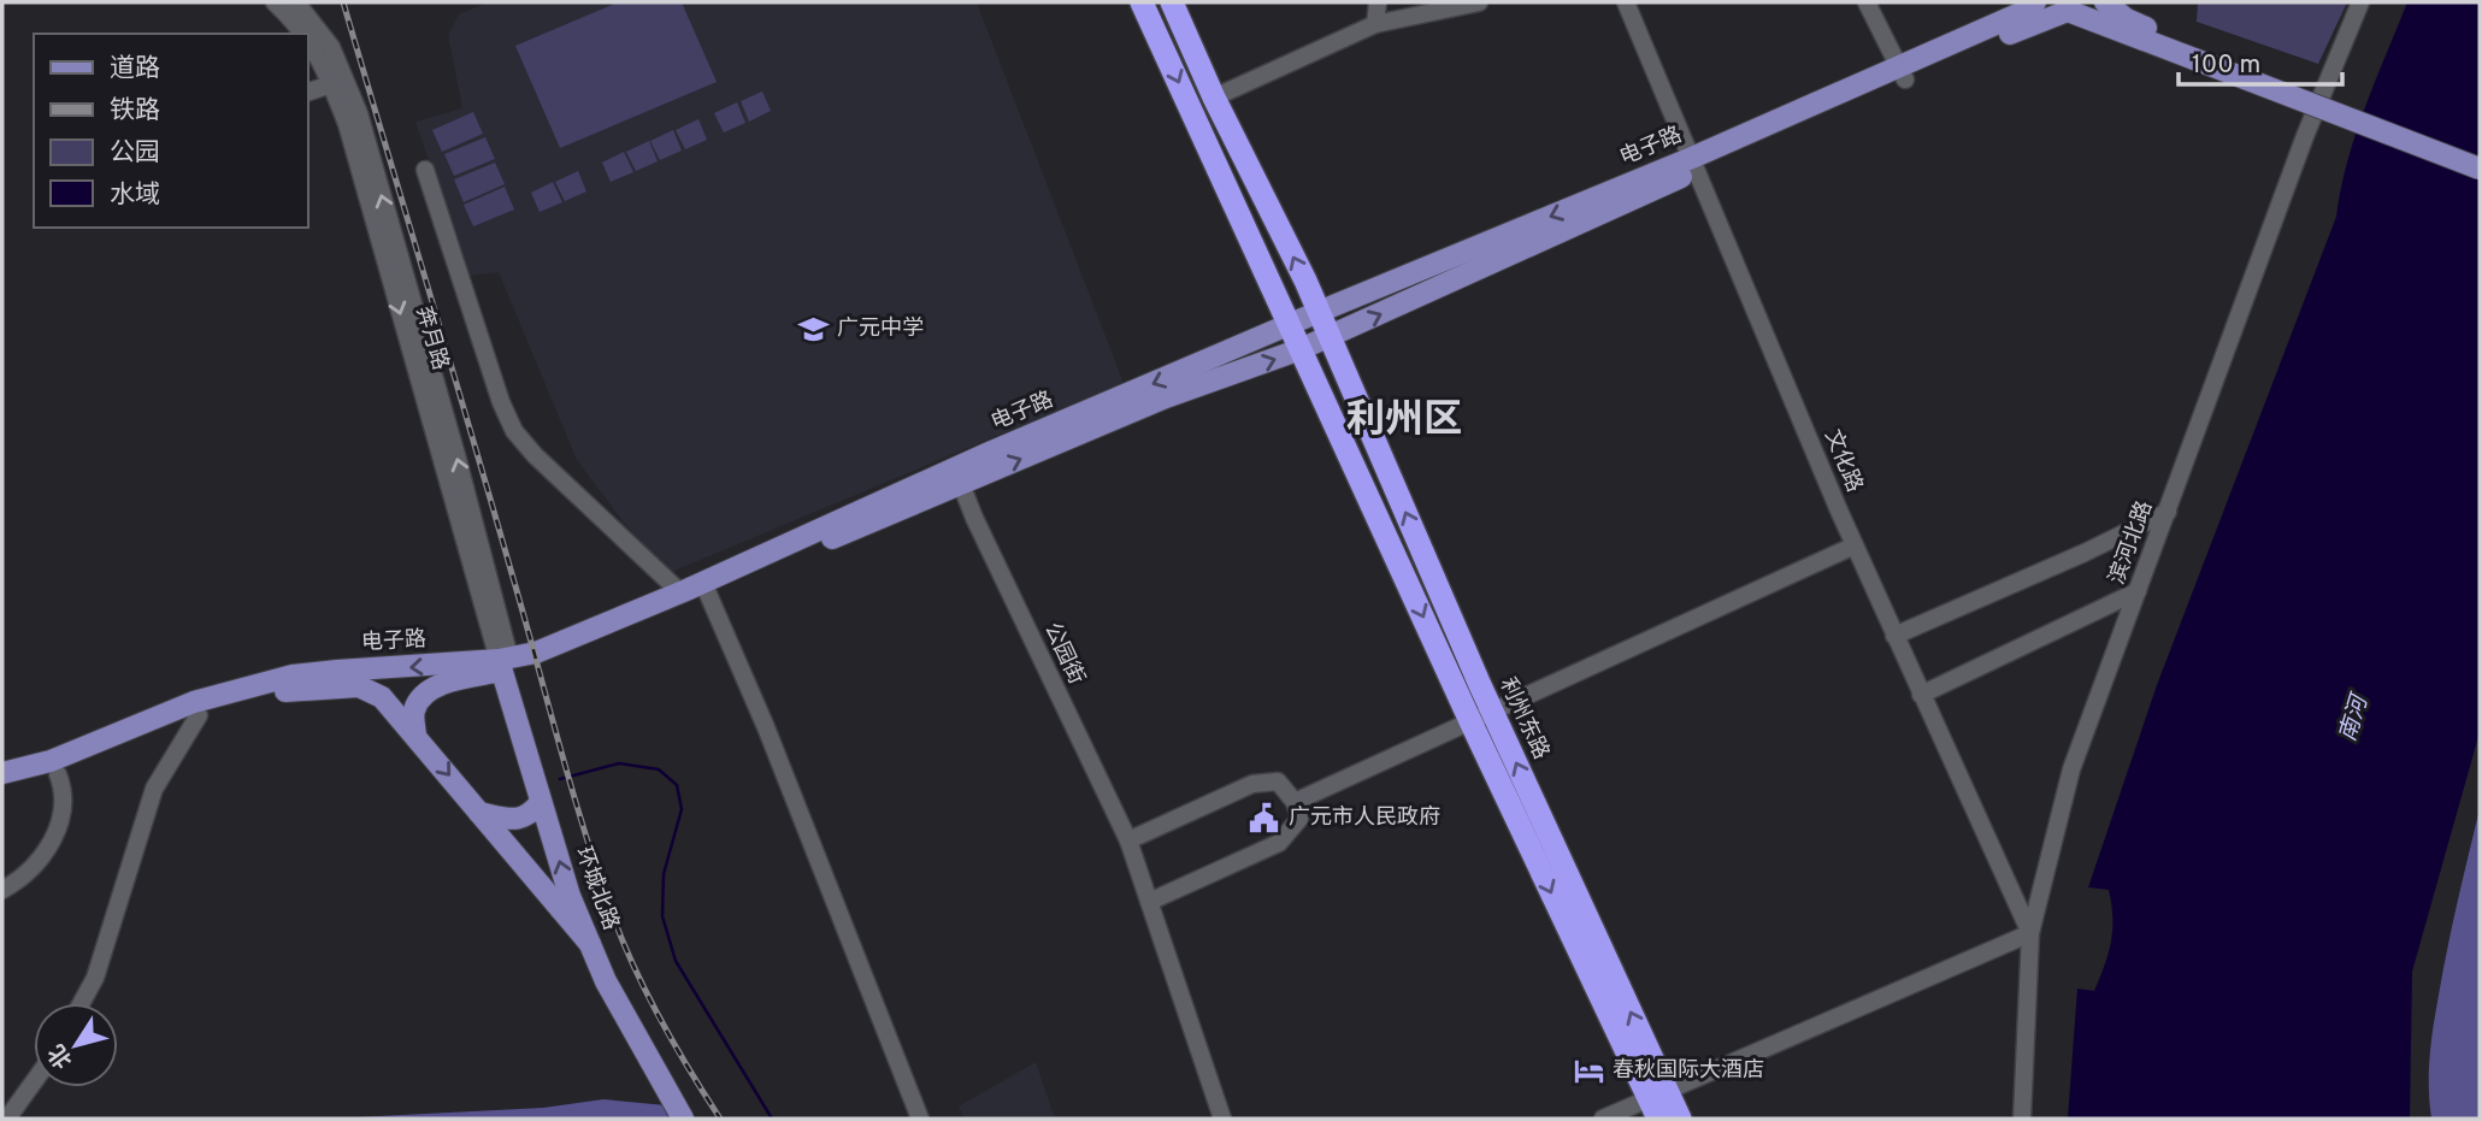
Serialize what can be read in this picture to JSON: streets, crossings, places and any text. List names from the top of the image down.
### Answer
{
  "streets": {
    "highway": ["利州东路"],
    "main road": ["电子路", "环城北路"],
    "street": [
      "奔月路",
      "文化路",
      "滨河北路",
      "公园街"
    ]
  },
  "crossings": [
    ["电子路", "奔月路"],
    ["电子路", "文化路"],
    ["电子路", "公园街"],
    ["电子路", "利州东路"],
    ["电子路", "环城北路"],
    ["奔月路", "环城北路"],
    ["文化路", "滨河北路"]
  ],
  "districts": ["利州区"],
  "water": ["南河"],
  "places": {
    "school or university": ["广元中学"],
    "public building": ["广元市人民政府"],
    "hotel": ["春秋国际大酒店"]
  },
  "legend": [
    "道路",
    "铁路",
    "公园",
    "水域"
  ],
  "scale_bar": "100 m",
  "north": "bottom left"
}
